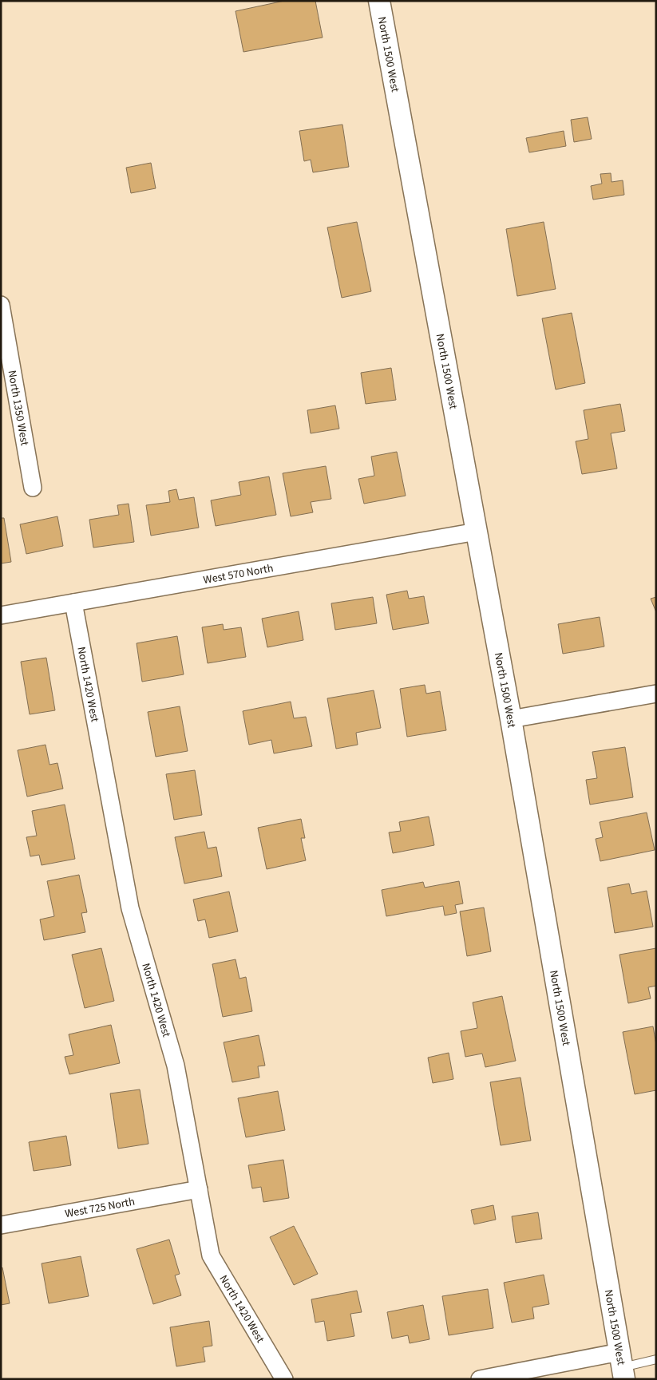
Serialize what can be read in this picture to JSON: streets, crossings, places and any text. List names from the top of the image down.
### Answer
{
  "streets": {
    "street": [
      "North 1500 West",
      "North 1350 West",
      "West 570 North",
      "North 1420 West",
      "West 725 North"
    ]
  },
  "crossings": [
    ["North 1500 West", "West 570 North"],
    ["West 570 North", "North 1420 West"],
    ["North 1420 West", "West 725 North"]
  ]
}
